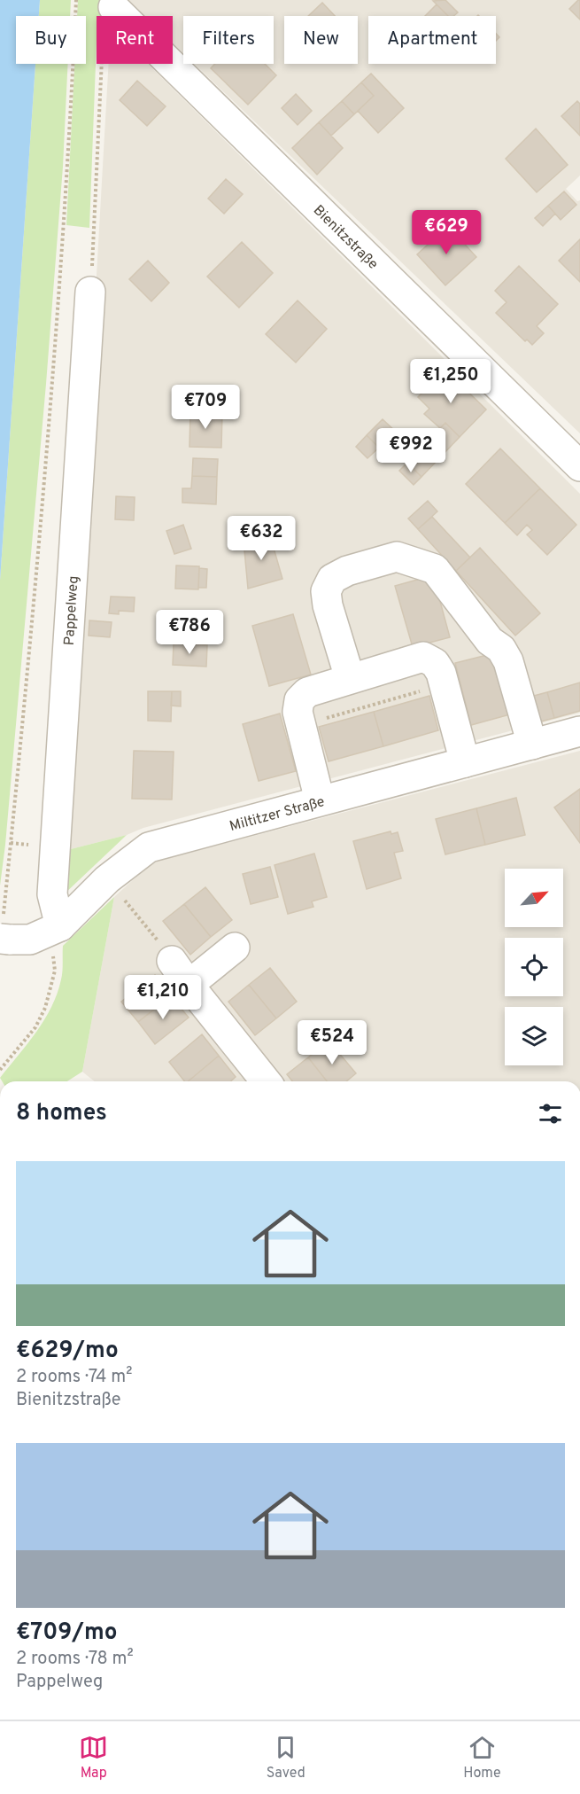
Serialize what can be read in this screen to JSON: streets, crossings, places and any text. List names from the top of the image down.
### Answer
{
  "streets": {
    "street": ["Bienitzstraße", "Pappelweg", "Miltitzer Straße"]
  },
  "crossings": [
    ["Pappelweg", "Miltitzer Straße"]
  ],
  "north": "top right",
  "page": {
    "chip": [
      "Buy",
      "Rent",
      "Filters",
      "New",
      "Apartment"
    ],
    "price": [
      "€629",
      "€1,250",
      "€709",
      "€992",
      "€632",
      "€786",
      "€1,210",
      "€524"
    ],
    "heading": "8 homes",
    "list": [
      {
        "name": "€629/mo",
        "note": "2 rooms · 74 m² · Bienitzstraße"
      },
      {
        "name": "€709/mo",
        "note": "2 rooms · 78 m² · Pappelweg"
      }
    ],
    "tabs": ["Map", "Saved", "Home"]
  }
}
